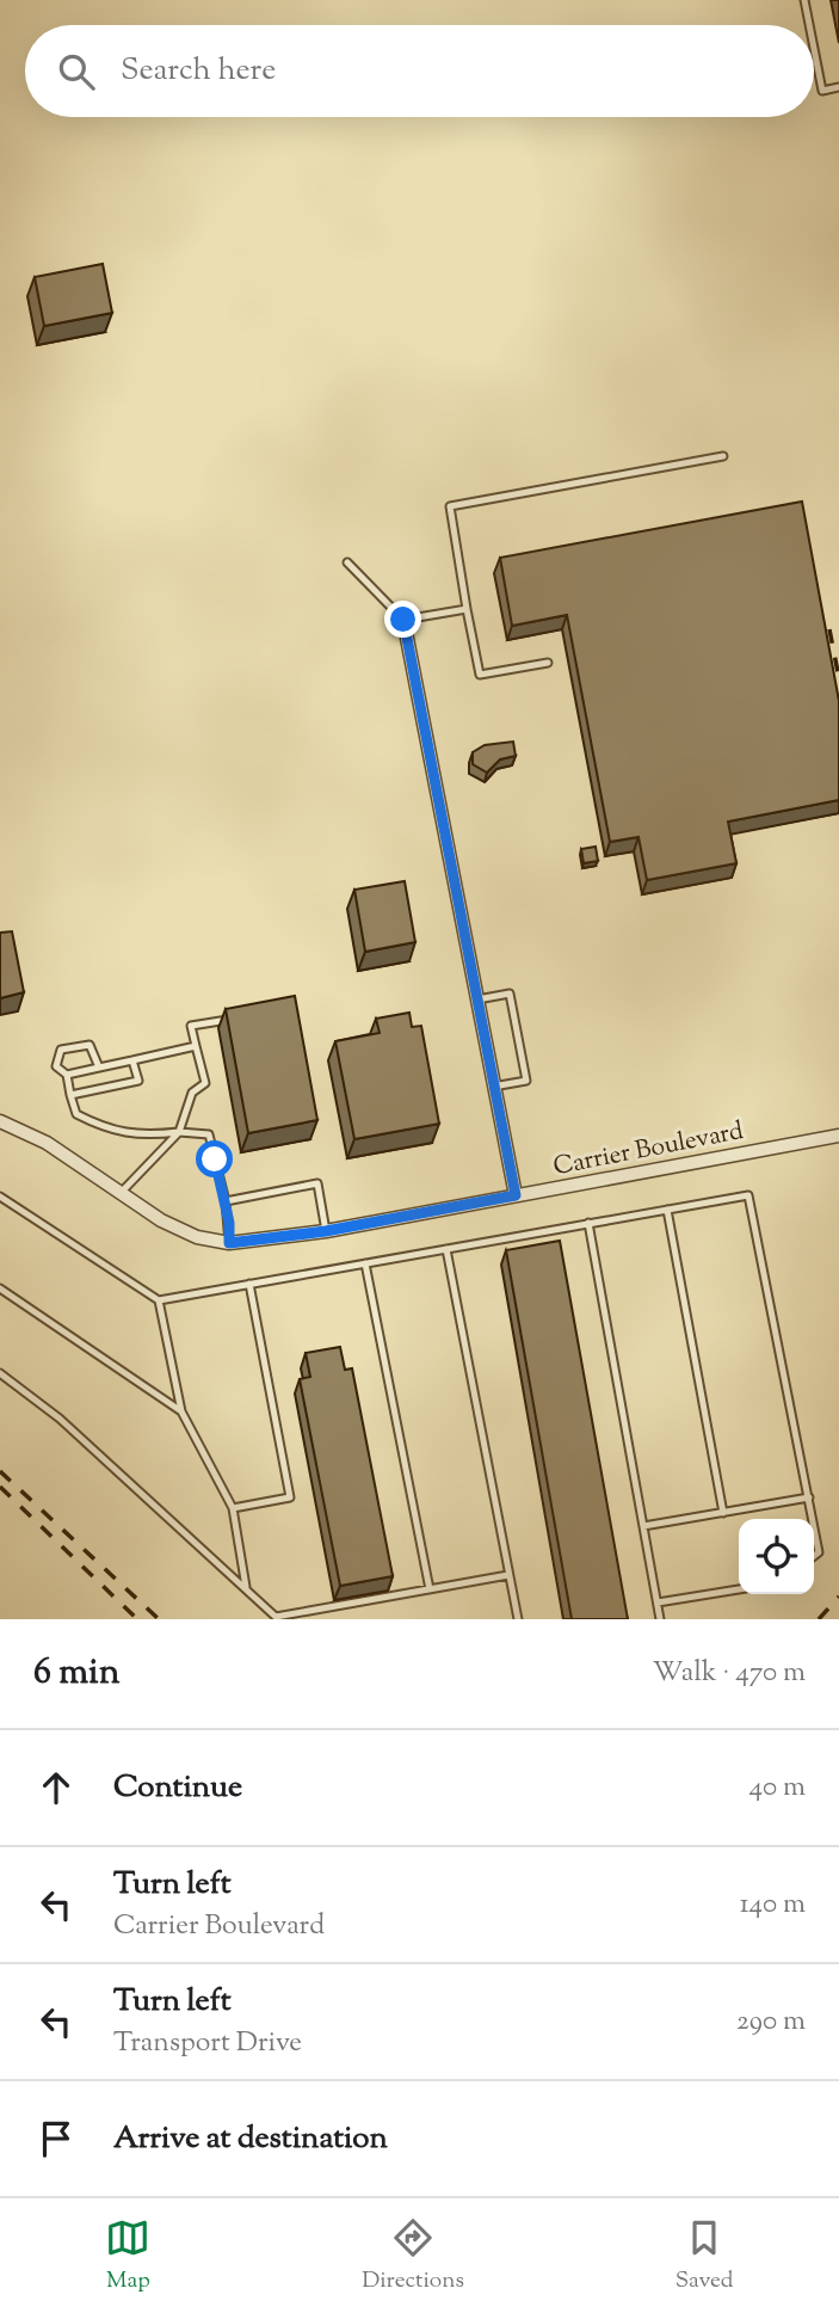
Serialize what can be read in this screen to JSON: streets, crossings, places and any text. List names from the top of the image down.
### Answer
{
  "streets": {
    "street": ["Carrier Boulevard"]
  },
  "page": {
    "search": "Search here",
    "heading": ["6 min", "Walk · 470 m"],
    "list": [
      ["Continue", "40 m"],
      ["Turn left", "Carrier Boulevard", "140 m"],
      ["Turn left", "Transport Drive", "290 m"],
      "Arrive at destination"
    ],
    "nav": ["Map", "Directions", "Saved"]
  }
}
